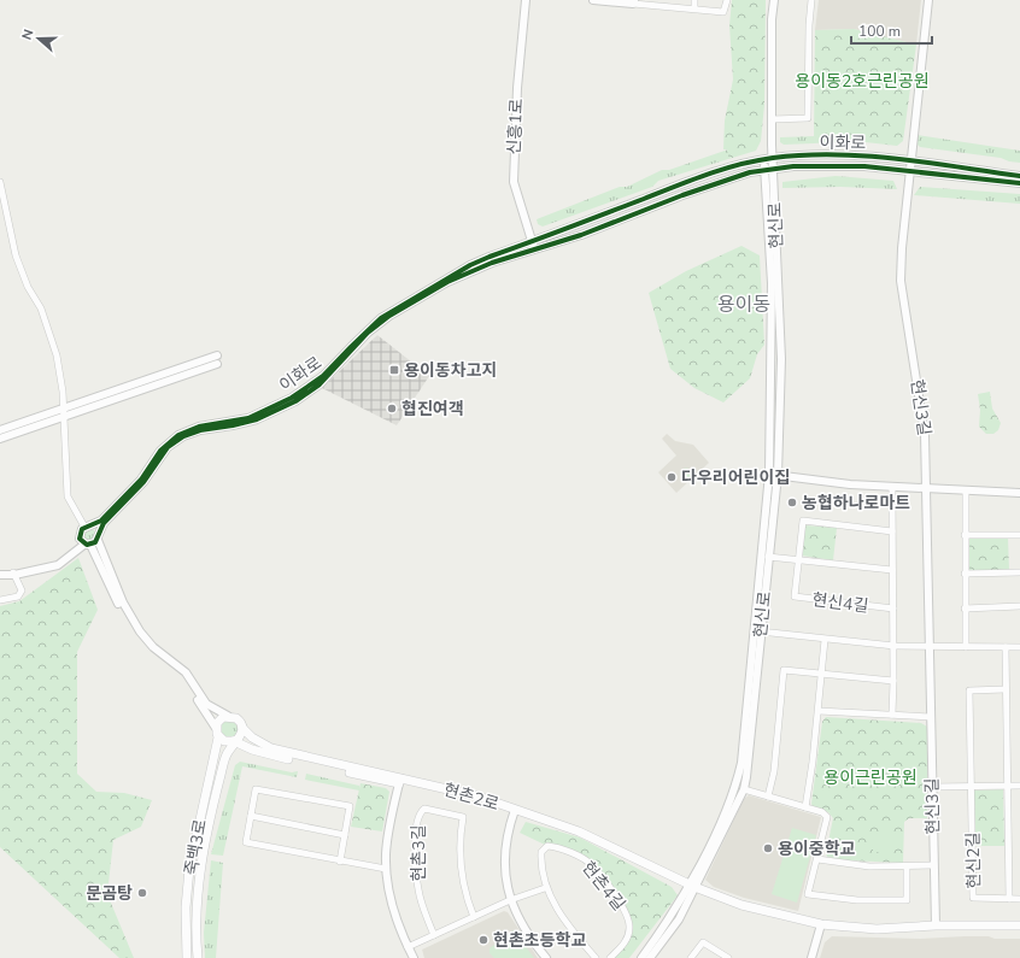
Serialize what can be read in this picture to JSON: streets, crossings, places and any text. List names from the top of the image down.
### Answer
{
  "streets": {
    "main road": ["현촌2로", "죽백3로"],
    "street": [
      "신흥1로",
      "이화로",
      "현신로",
      "현신3길",
      "현신4길",
      "현촌3길",
      "현신2길",
      "현촌4길"
    ]
  },
  "crossings": [
    ["신흥1로", "이화로"],
    ["이화로", "현신로"],
    ["이화로", "현신3길"],
    ["현신로", "현촌2로"],
    ["현촌2로", "죽백3로"],
    ["현촌2로", "현촌3길"]
  ],
  "districts": ["용이동"],
  "parks": ["용이동2호근린공원", "용이근린공원"],
  "places": {
    "transit": ["용이동차고지"],
    "other": [
      "협진여객",
      "다우리어린이집",
      "농협하나로마트",
      "용이중학교",
      "문곰탕",
      "현촌초등학교"
    ]
  },
  "scale_bar": "100 m",
  "north": "left"
}
